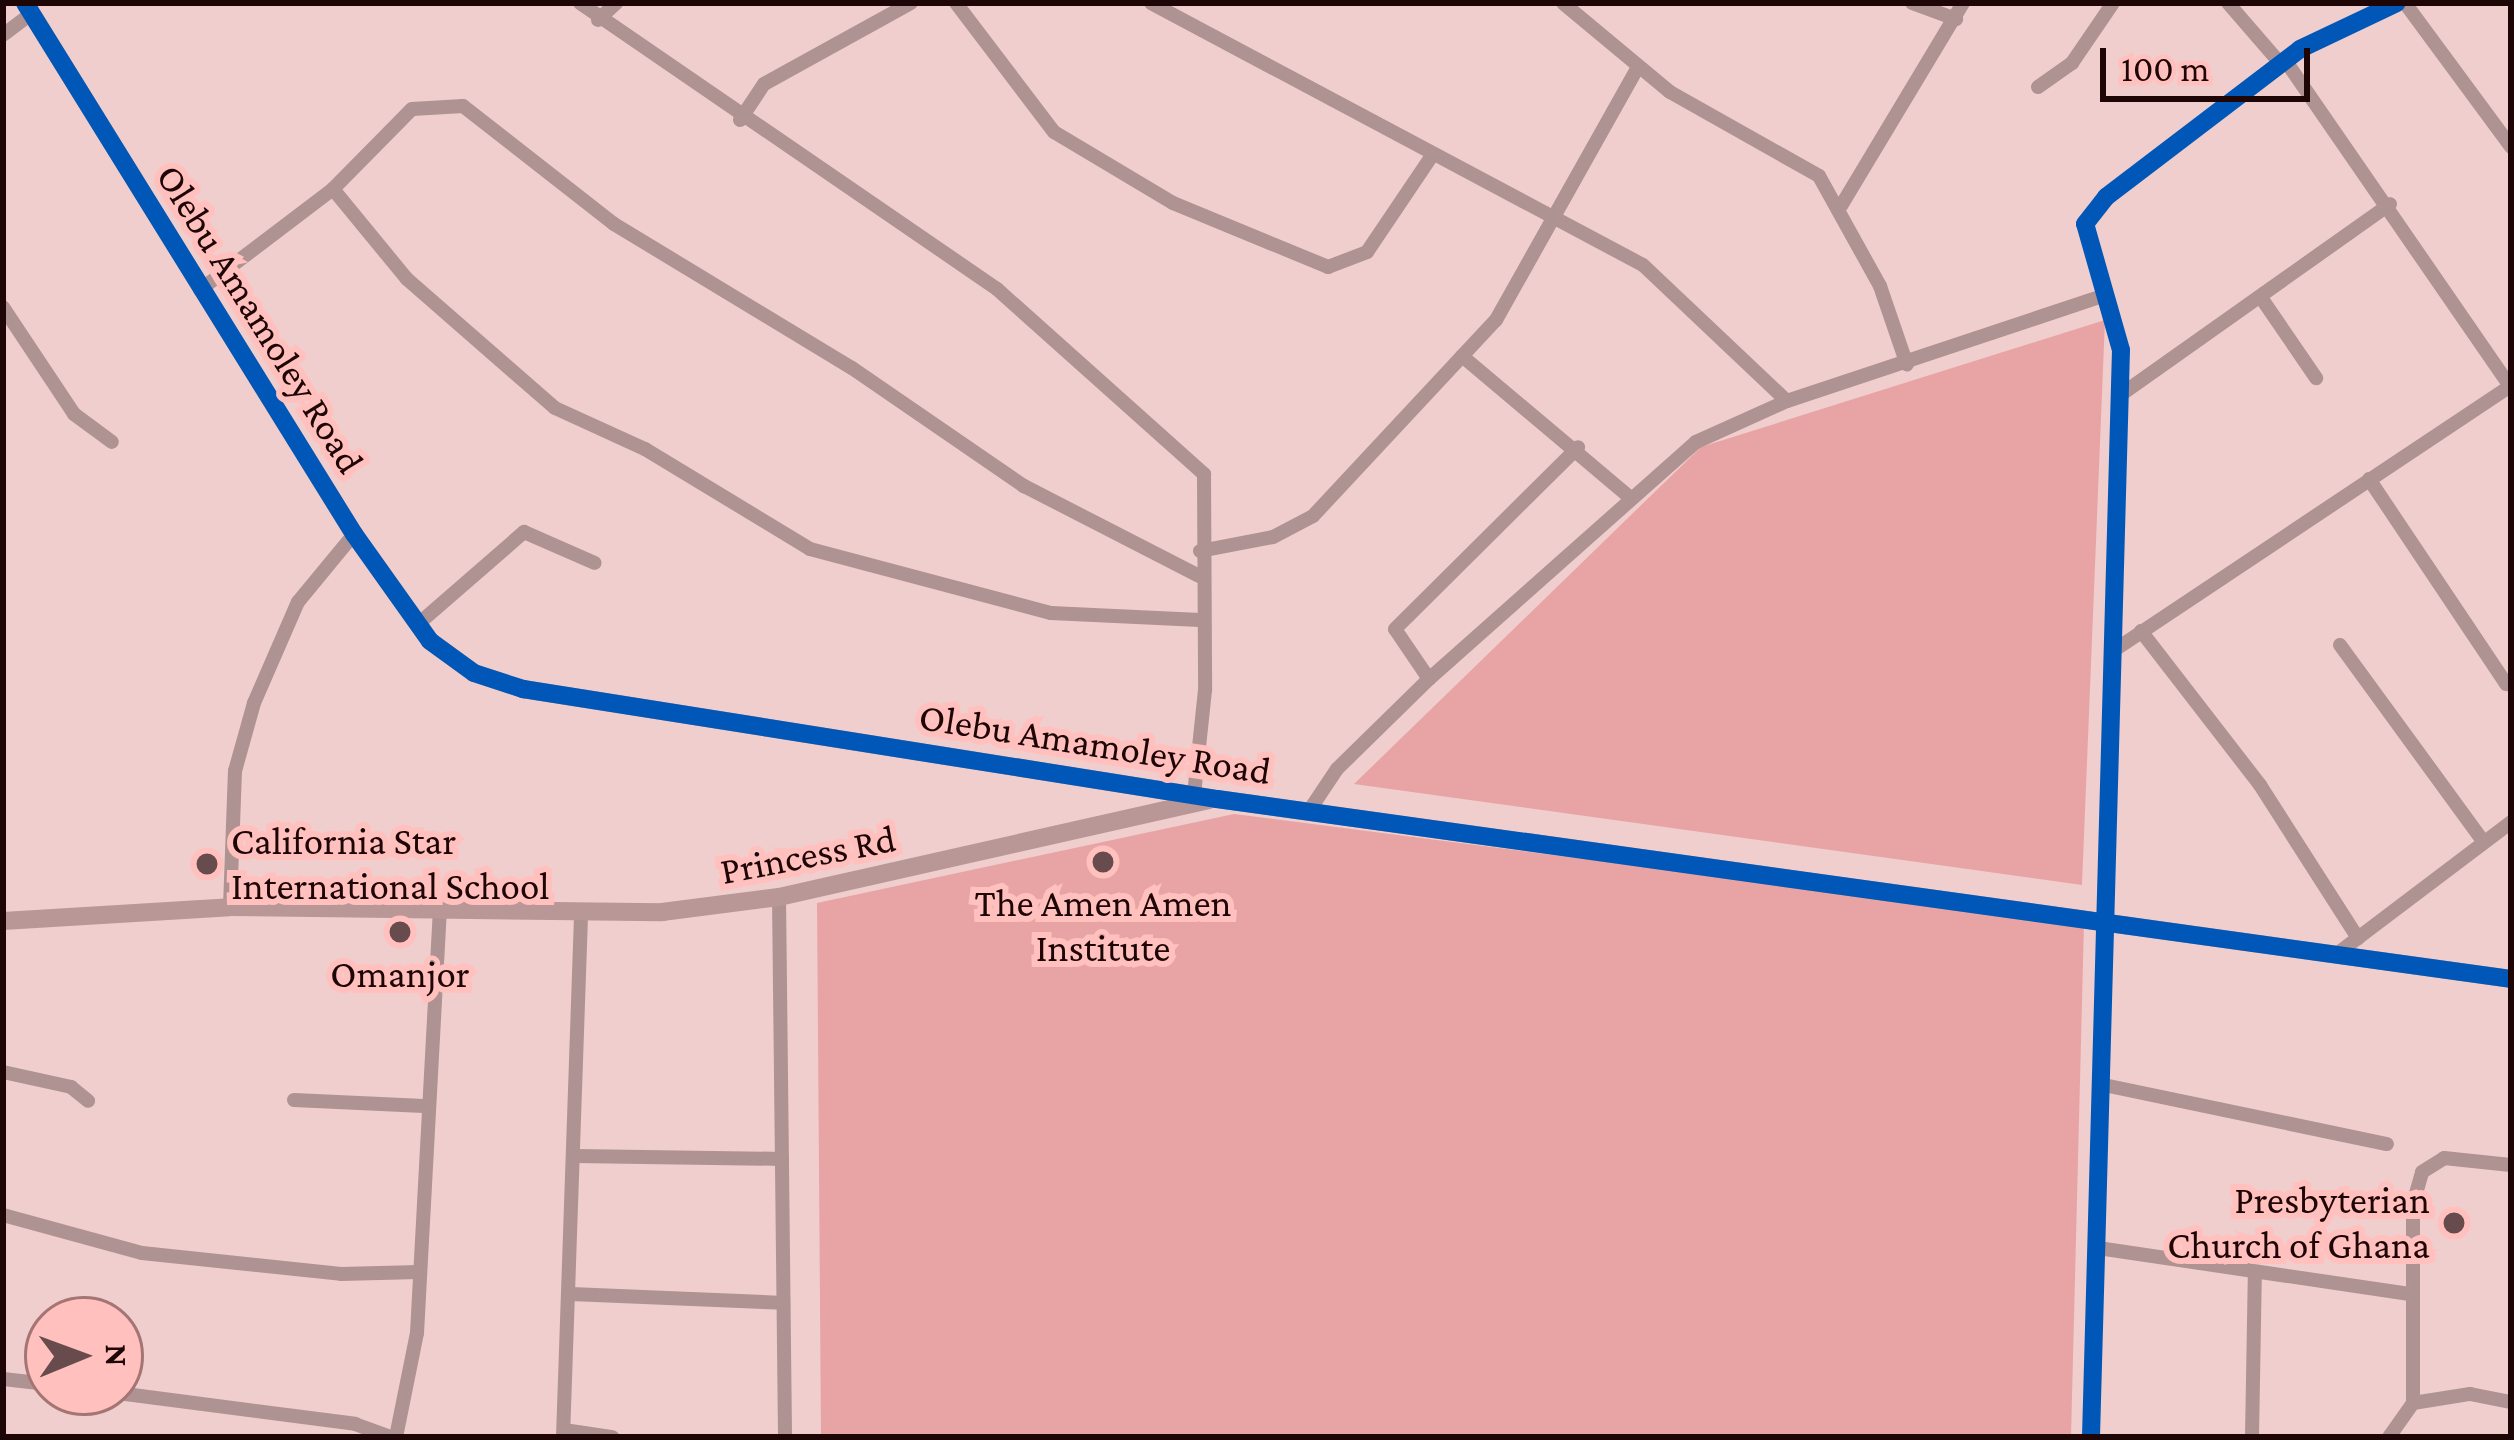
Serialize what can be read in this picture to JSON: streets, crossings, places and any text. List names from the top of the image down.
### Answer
{
  "streets": {
    "street": ["Olebu Amamoley Road", "Princess Rd"]
  },
  "crossings": [
    ["Olebu Amamoley Road", "Princess Rd"]
  ],
  "places": [
    "The Amen Amen Institute",
    "California Star International School",
    "Omanjor",
    "Presbyterian Church of Ghana"
  ],
  "scale_bar": "100 m",
  "north": "right"
}
